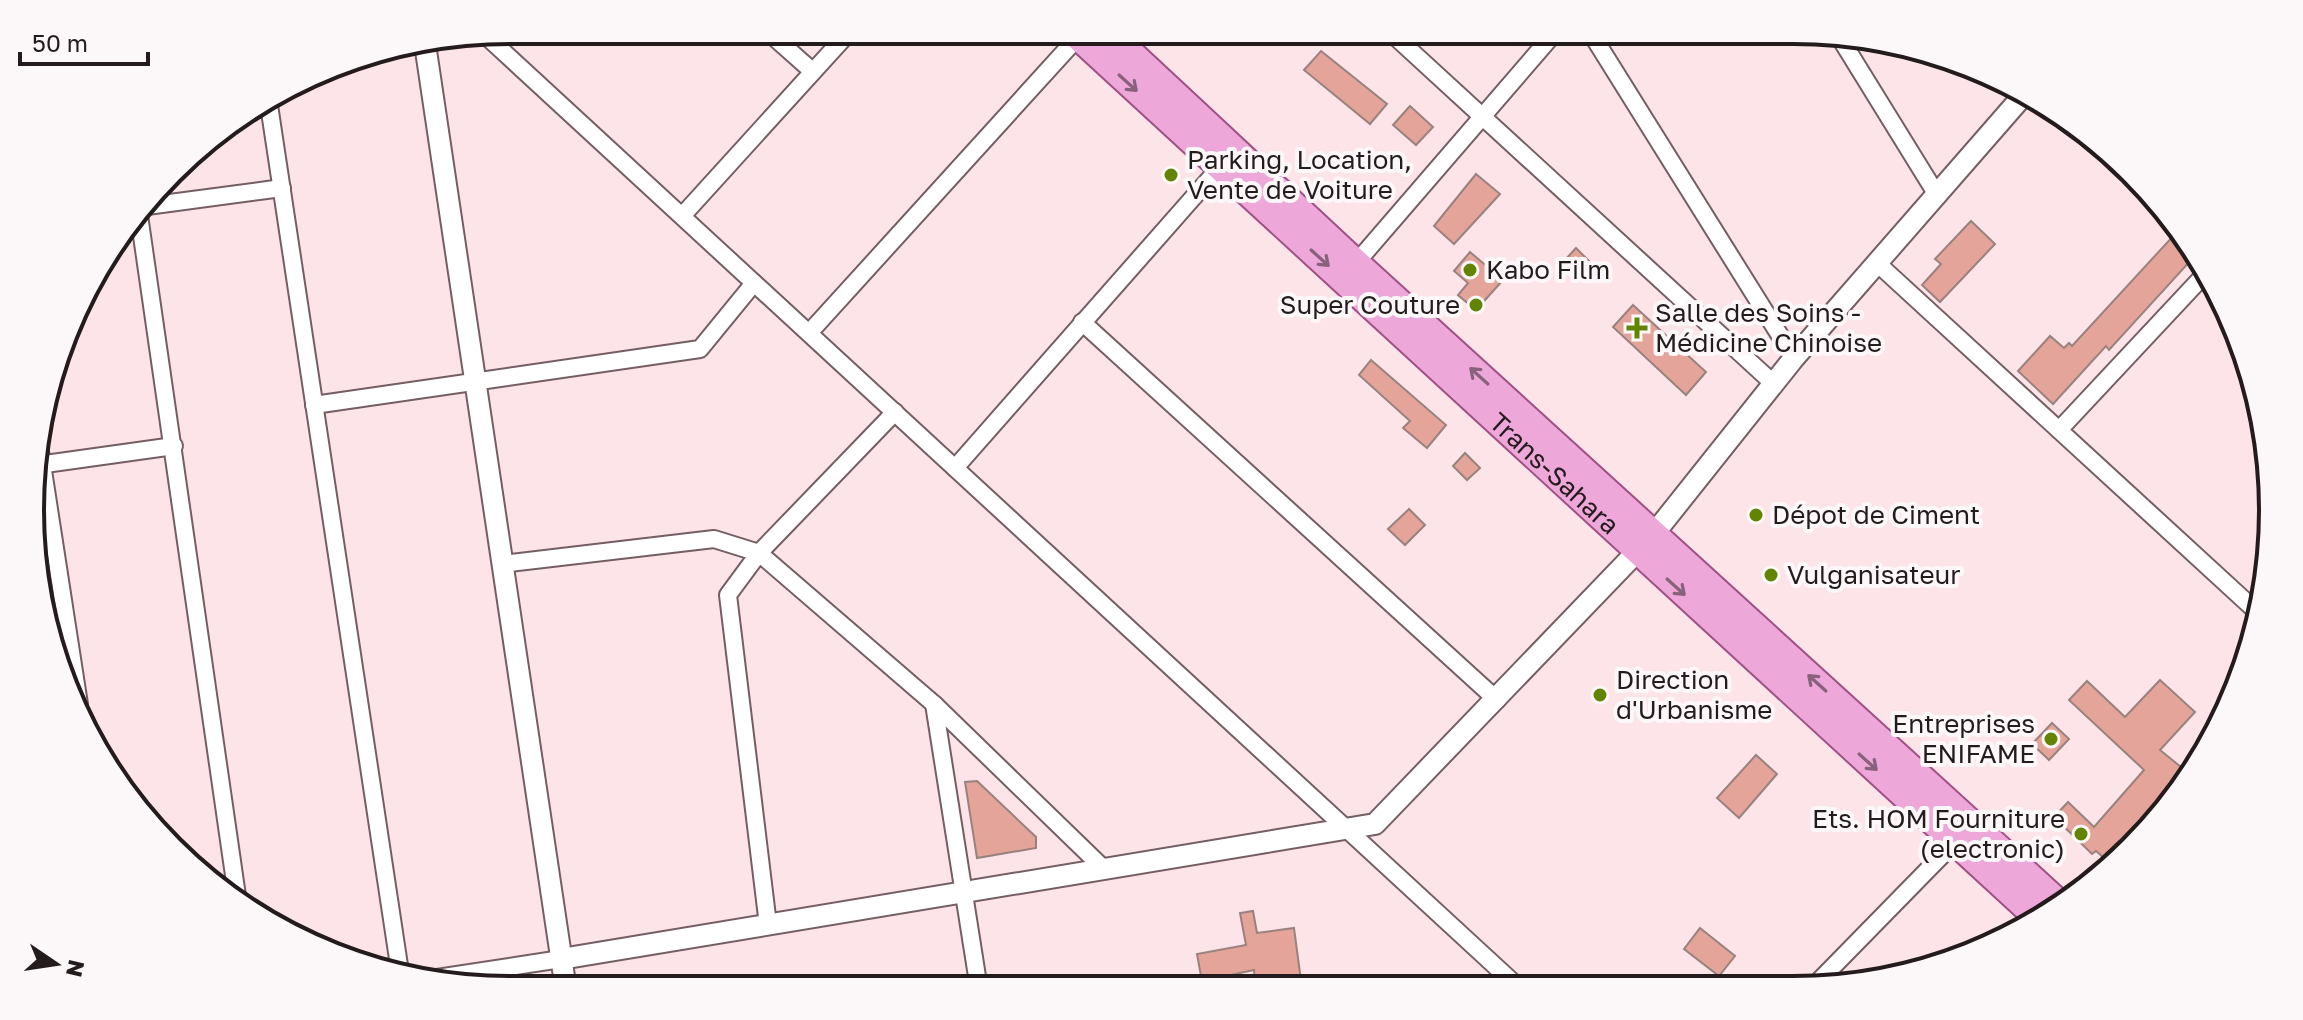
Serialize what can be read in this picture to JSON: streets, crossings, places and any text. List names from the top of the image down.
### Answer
{
  "streets": {
    "main road": ["Trans-Sahara"]
  },
  "places": {
    "other": [
      "Parking, Location, Vente de Voiture",
      "Kabo Film",
      "Super Couture",
      "Dépot de Ciment",
      "Vulganisateur",
      "Direction d'Urbanisme",
      "Entreprises ENIFAME",
      "Ets. HOM Fourniture (electronic)"
    ],
    "health": ["Salle des Soins - Médicine Chinoise"]
  },
  "scale_bar": "50 m",
  "north": "right"
}
